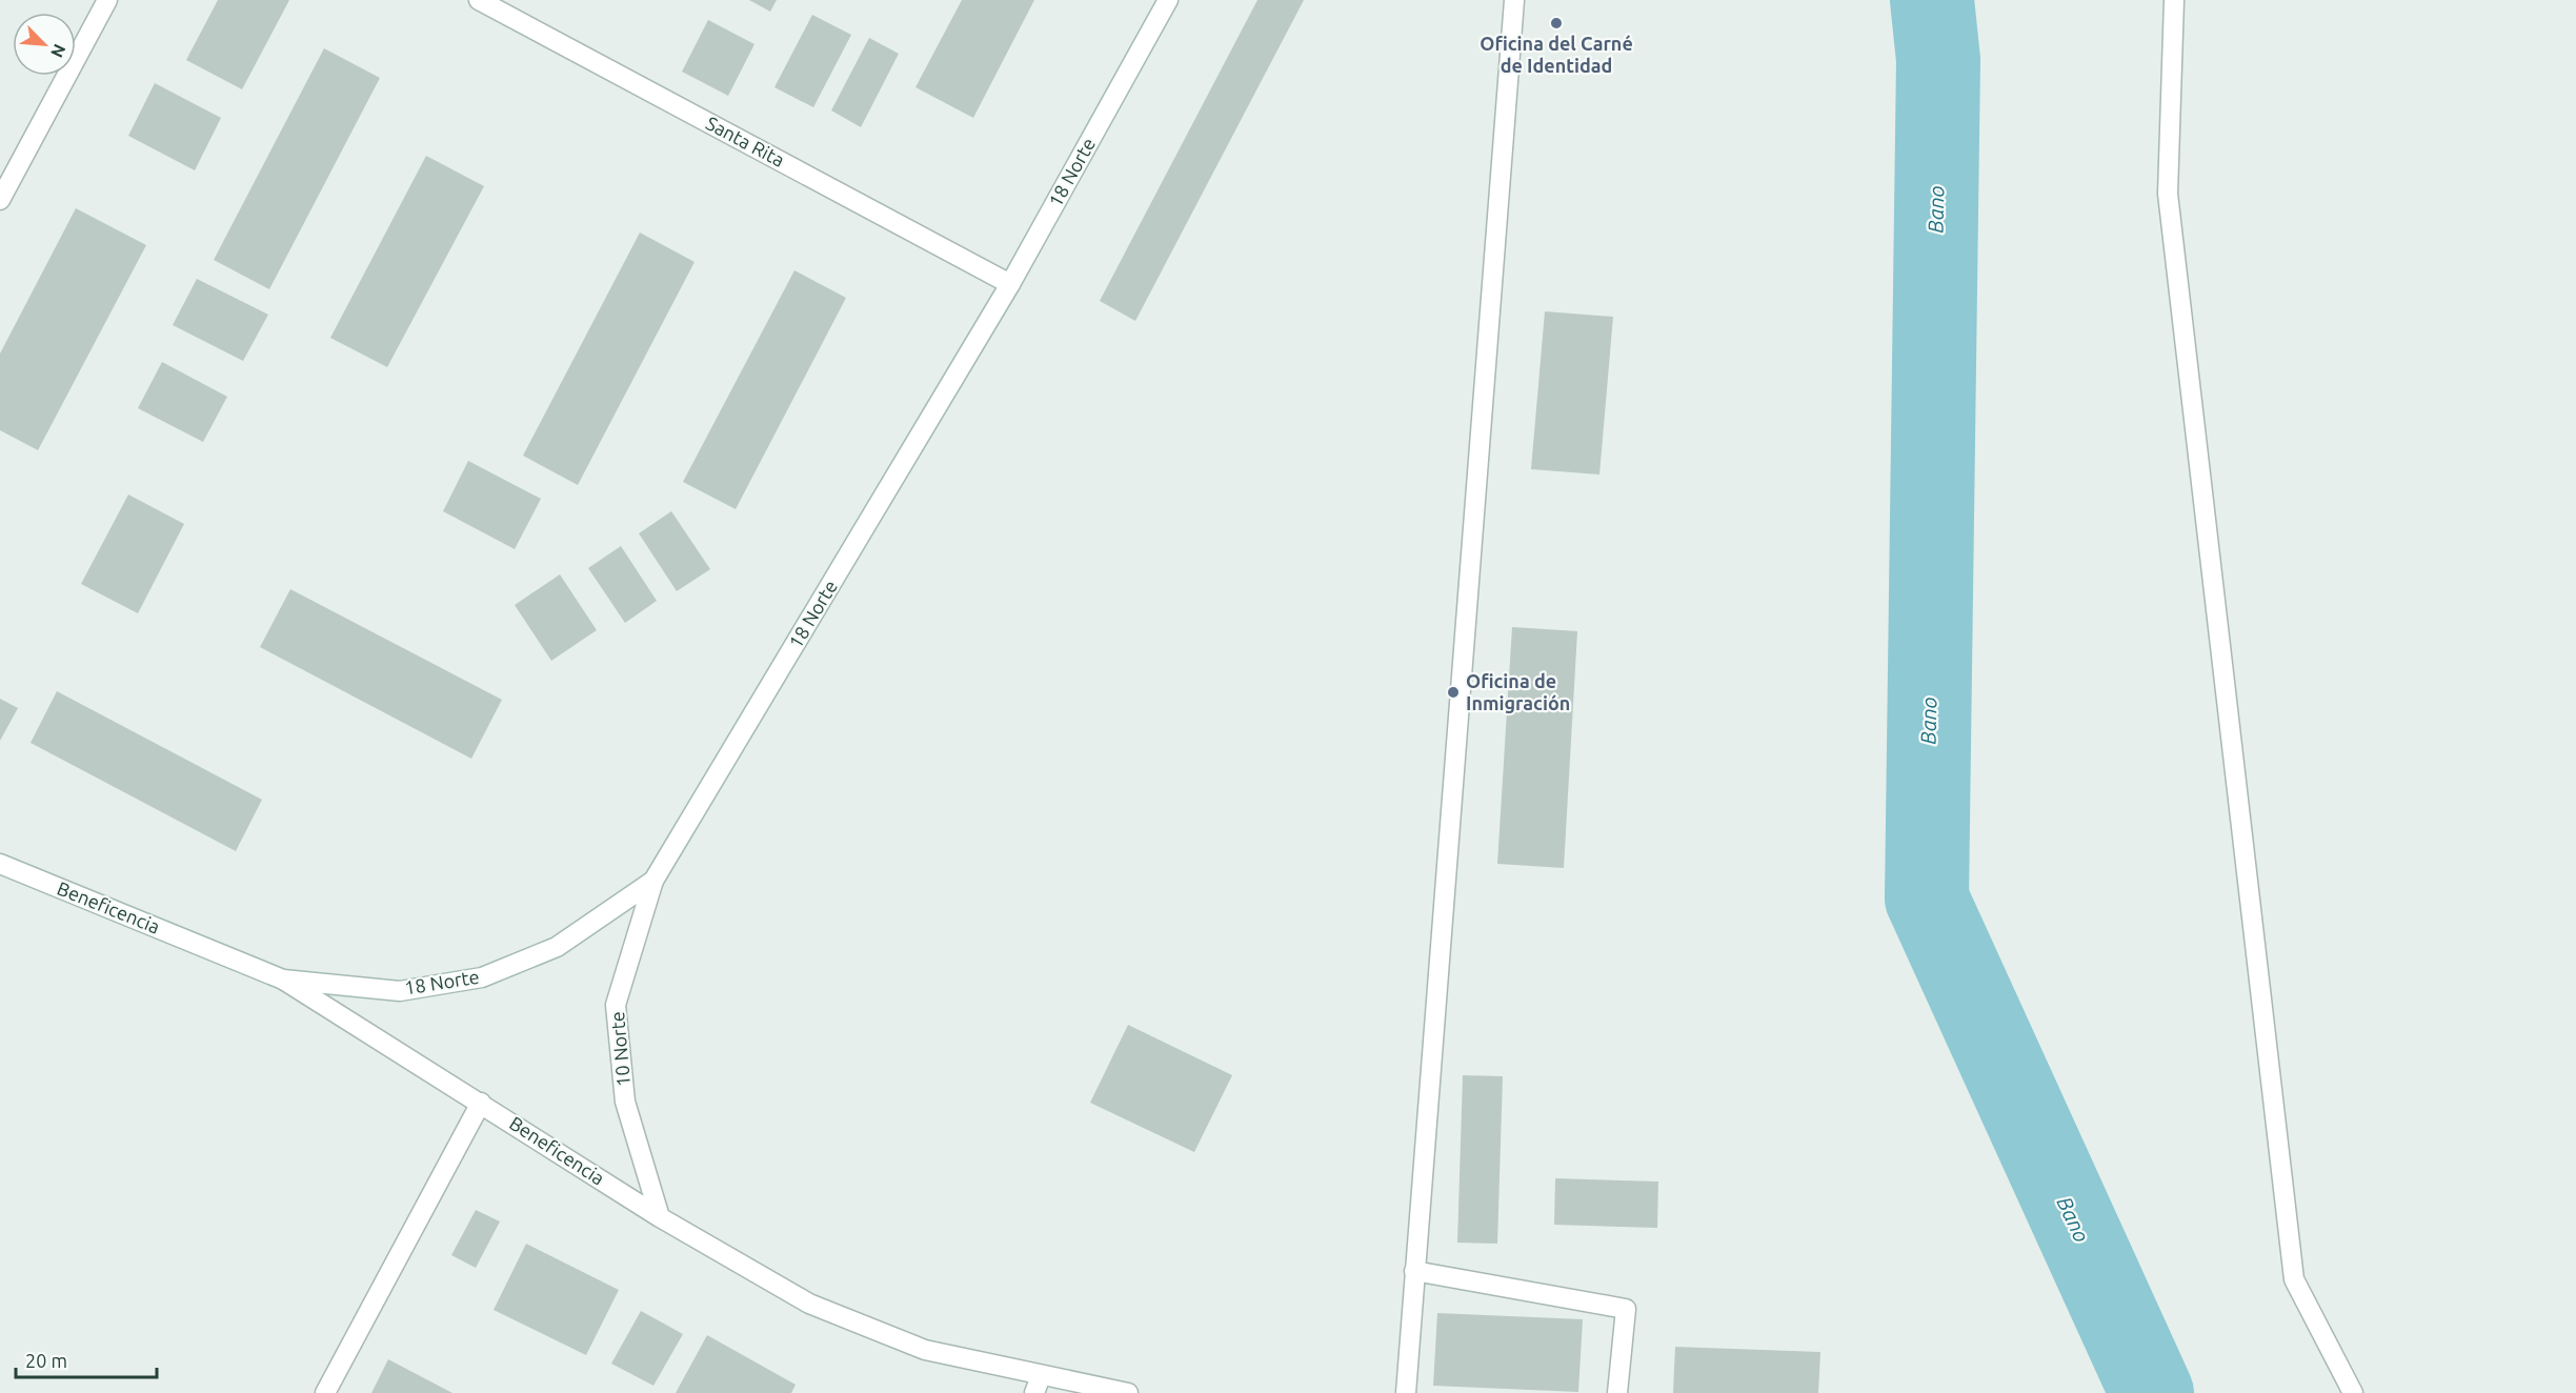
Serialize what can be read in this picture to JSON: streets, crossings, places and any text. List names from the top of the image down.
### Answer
{
  "streets": {
    "street": [
      "Santa Rita",
      "18 Norte",
      "Beneficencia",
      "10 Norte"
    ]
  },
  "crossings": [
    ["Santa Rita", "18 Norte"],
    ["18 Norte", "Beneficencia"],
    ["18 Norte", "10 Norte"],
    ["Beneficencia", "10 Norte"]
  ],
  "water": ["Bano"],
  "places": ["Oficina del Carné de Identidad", "Oficina de Inmigración"],
  "scale_bar": "20 m",
  "north": "bottom right"
}
